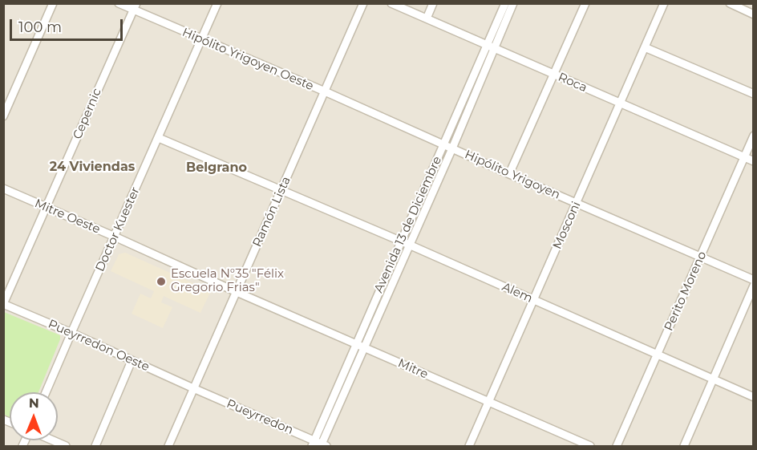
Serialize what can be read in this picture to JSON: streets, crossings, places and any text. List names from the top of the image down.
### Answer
{
  "streets": {
    "street": [
      "Hipólito Yrigoyen Oeste",
      "Roca",
      "Cepernic",
      "Hipólito Yrigoyen",
      "Ramón Lista",
      "Mitre Oeste",
      "Avenida 13 de Diciembre",
      "Mosconi",
      "Doctor Kuester",
      "Perito Moreno",
      "Alem",
      "Pueyrredon Oeste",
      "Mitre",
      "Pueyrredon"
    ]
  },
  "crossings": [
    ["Hipólito Yrigoyen Oeste", "Cepernic"],
    ["Hipólito Yrigoyen Oeste", "Hipólito Yrigoyen"],
    ["Hipólito Yrigoyen Oeste", "Ramón Lista"],
    ["Hipólito Yrigoyen Oeste", "Doctor Kuester"],
    ["Roca", "Avenida 13 de Diciembre"],
    ["Roca", "Mosconi"],
    ["Roca", "Perito Moreno"],
    ["Cepernic", "Mitre Oeste"],
    ["Cepernic", "Pueyrredon Oeste"],
    ["Hipólito Yrigoyen", "Ramón Lista"],
    ["Hipólito Yrigoyen", "Avenida 13 de Diciembre"],
    ["Hipólito Yrigoyen", "Mosconi"],
    ["Hipólito Yrigoyen", "Perito Moreno"],
    ["Ramón Lista", "Mitre Oeste"],
    ["Ramón Lista", "Alem"],
    ["Ramón Lista", "Pueyrredon Oeste"],
    ["Ramón Lista", "Mitre"],
    ["Ramón Lista", "Pueyrredon"],
    ["Mitre Oeste", "Doctor Kuester"],
    ["Mitre Oeste", "Mitre"],
    ["Avenida 13 de Diciembre", "Alem"],
    ["Avenida 13 de Diciembre", "Mitre"],
    ["Avenida 13 de Diciembre", "Pueyrredon"],
    ["Mosconi", "Alem"],
    ["Mosconi", "Mitre"],
    ["Doctor Kuester", "Alem"],
    ["Doctor Kuester", "Pueyrredon Oeste"],
    ["Perito Moreno", "Alem"],
    ["Pueyrredon Oeste", "Pueyrredon"]
  ],
  "districts": ["24 Viviendas", "Belgrano"],
  "places": ["Escuela N°35 \"Félix Gregorio Frias\""],
  "scale_bar": "100 m",
  "north": "top"
}
